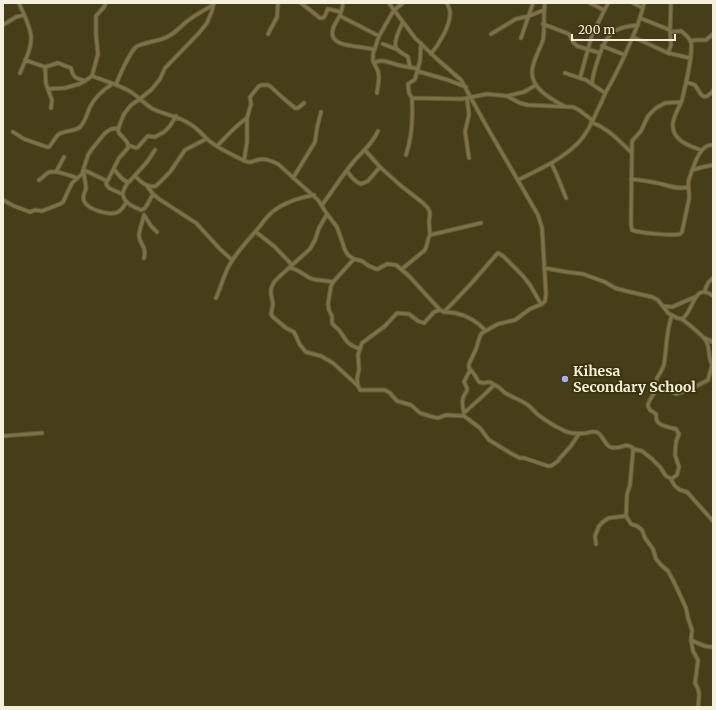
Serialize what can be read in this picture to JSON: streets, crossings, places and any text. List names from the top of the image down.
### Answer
{
  "places": ["Kihesa Secondary School"],
  "scale_bar": "200 m"
}
